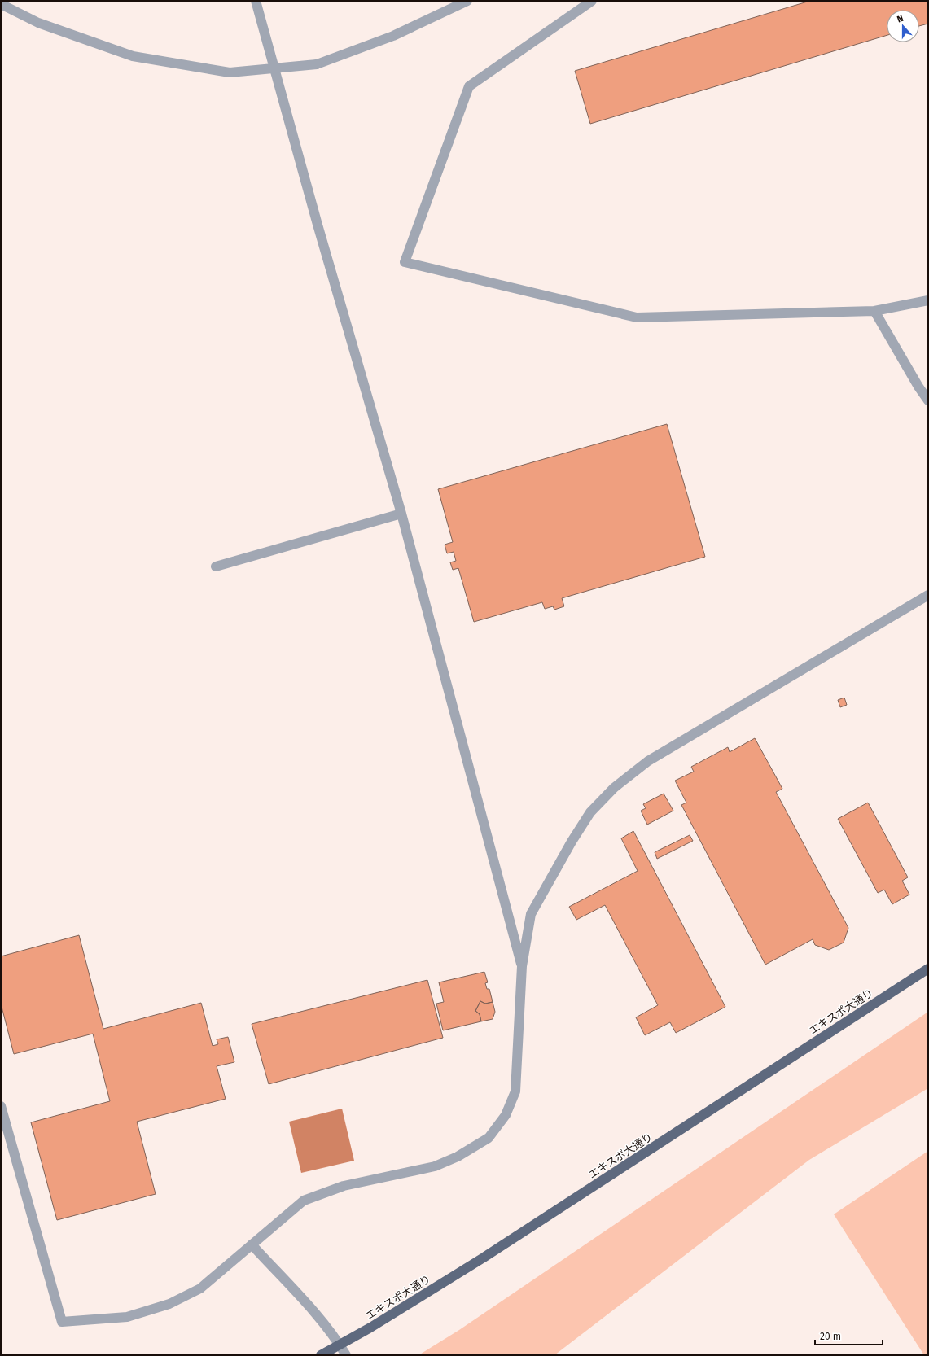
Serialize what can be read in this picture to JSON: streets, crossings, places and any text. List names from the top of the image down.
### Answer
{
  "streets": {
    "main road": ["エキスポ大通り"]
  },
  "scale_bar": "20 m",
  "north": "top"
}
